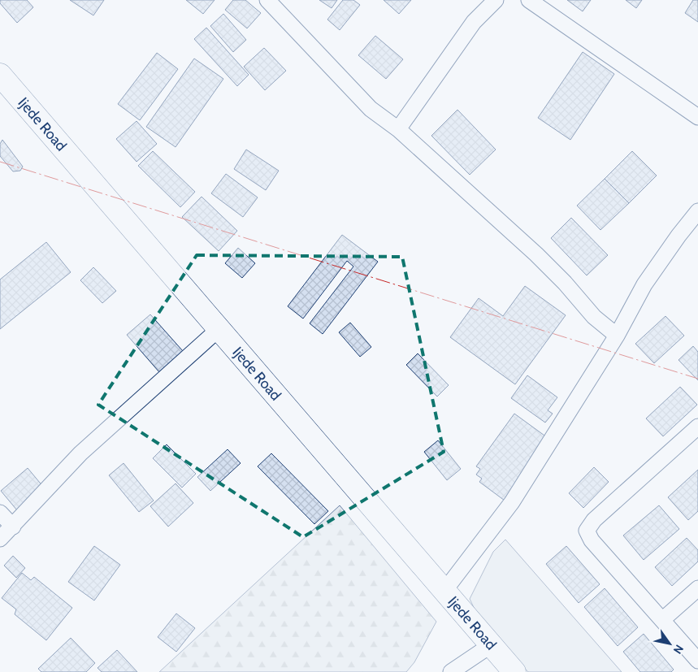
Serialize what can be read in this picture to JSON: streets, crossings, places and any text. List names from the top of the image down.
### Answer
{
  "streets": {
    "main road": ["Ijede Road"]
  },
  "north": "bottom right"
}
